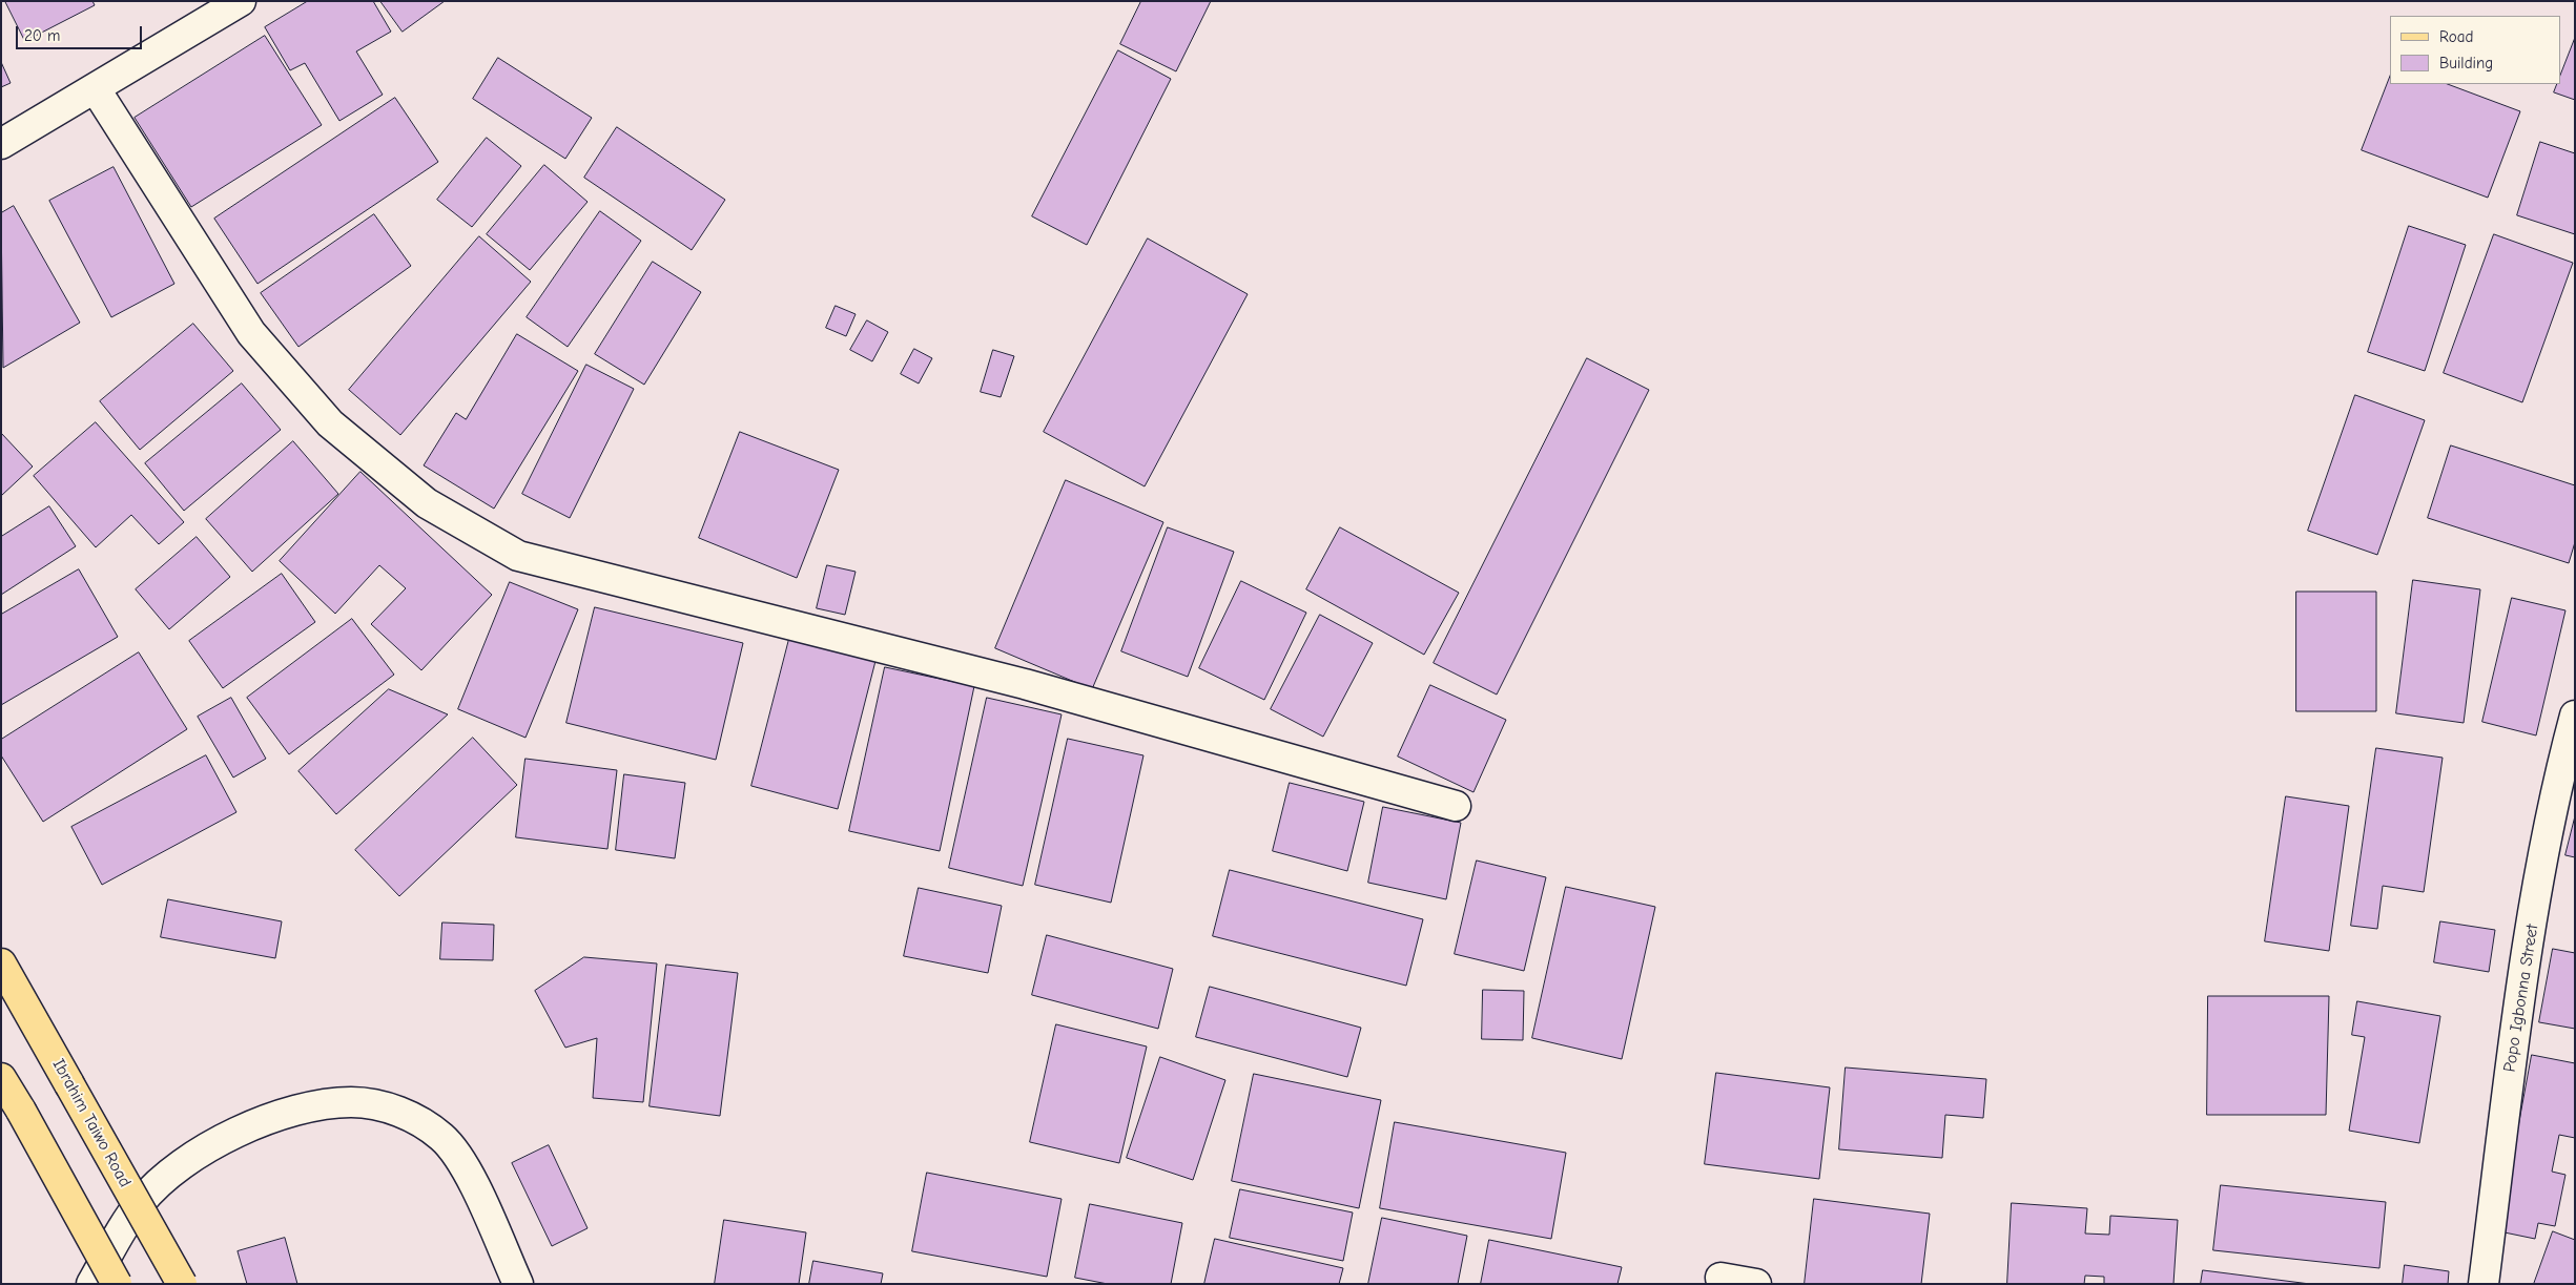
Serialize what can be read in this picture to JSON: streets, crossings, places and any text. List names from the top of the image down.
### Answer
{
  "streets": {
    "main road": ["Ibrahim Taiwo Road"],
    "street": ["Popo Igbonna Street"]
  },
  "legend": ["Road", "Building"],
  "scale_bar": "20 m"
}
